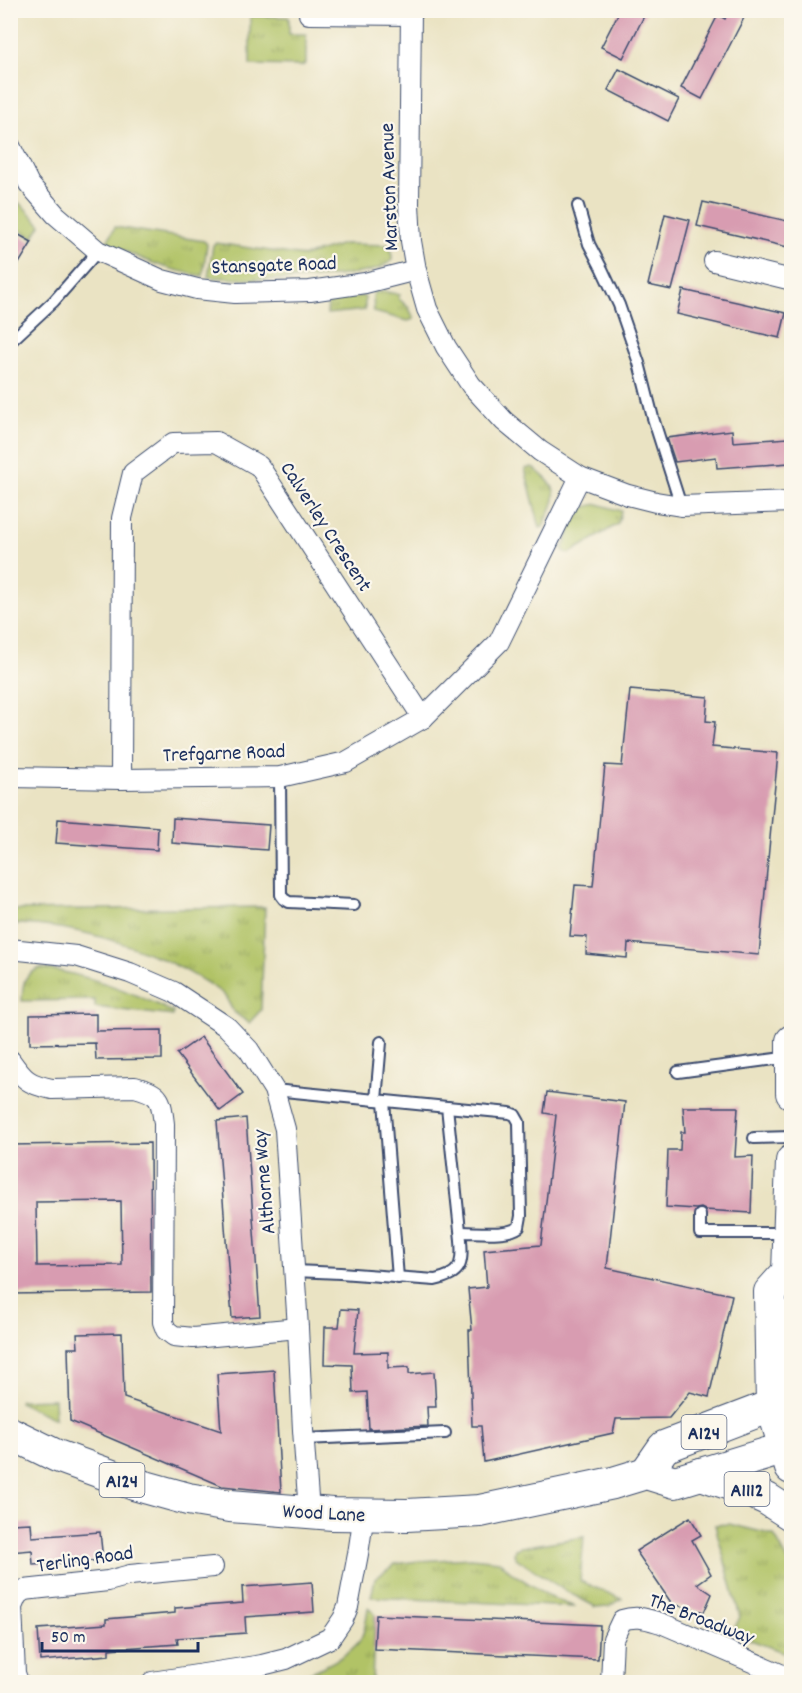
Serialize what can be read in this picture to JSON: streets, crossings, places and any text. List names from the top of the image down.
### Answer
{
  "streets": {
    "main road": ["A124", "A1112", "Wood Lane"],
    "street": [
      "Marston Avenue",
      "Stansgate Road",
      "Calverley Crescent",
      "Trefgarne Road",
      "Althorne Way",
      "Terling Road",
      "The Broadway"
    ]
  },
  "crossings": [
    ["Marston Avenue", "Stansgate Road"],
    ["Marston Avenue", "Trefgarne Road"],
    ["Calverley Crescent", "Trefgarne Road"],
    ["Althorne Way", "Wood Lane"],
    ["A124", "A1112"],
    ["A124", "Wood Lane"]
  ],
  "scale_bar": "50 m"
}
